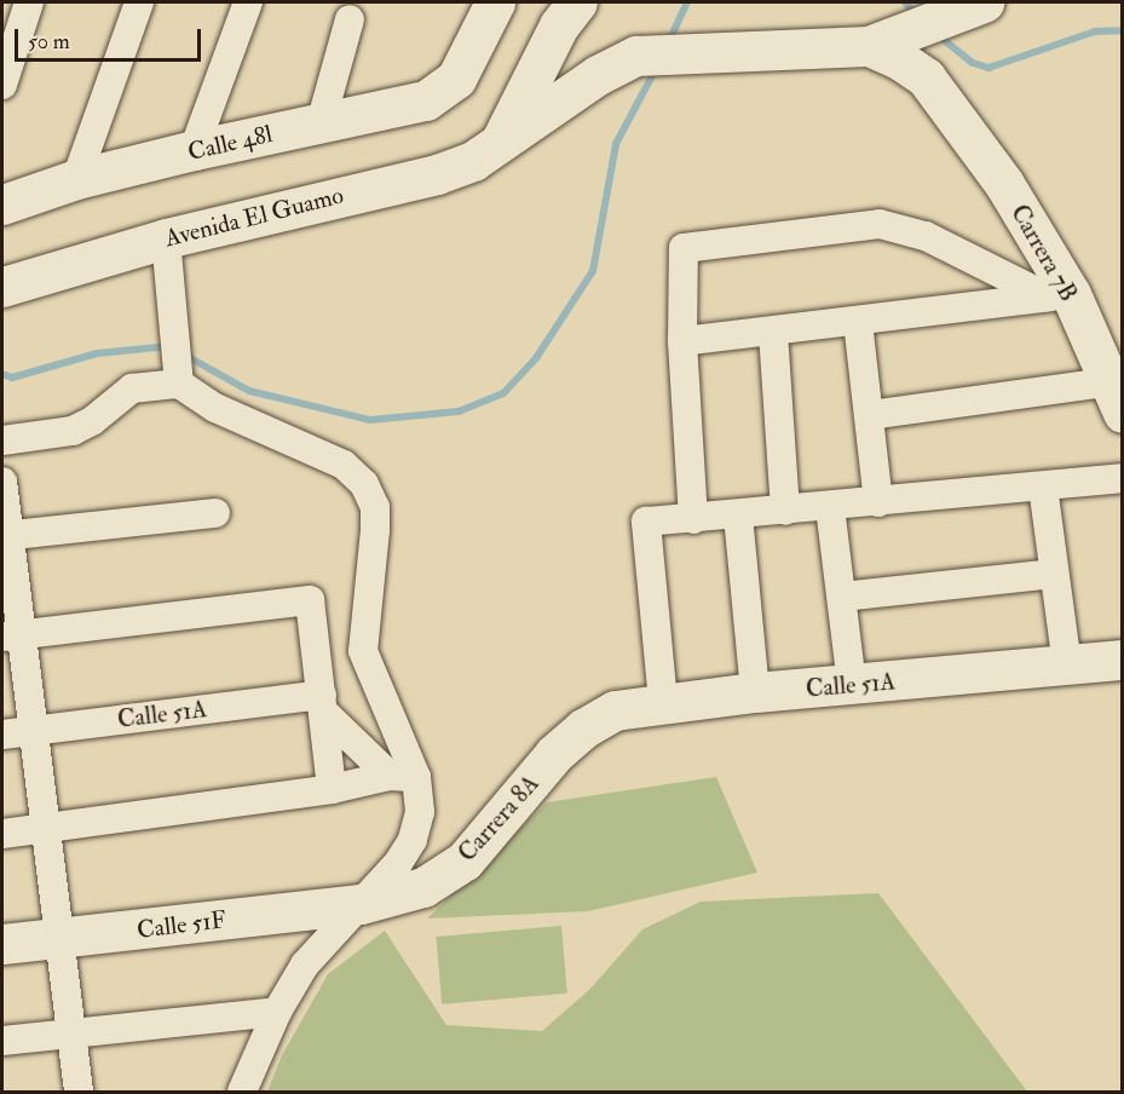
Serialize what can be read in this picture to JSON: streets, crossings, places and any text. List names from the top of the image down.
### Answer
{
  "streets": {
    "street": [
      "Calle 48l",
      "Avenida El Guamo",
      "Carrera 7B",
      "Calle 51A",
      "Carrera 8A",
      "Calle 51F"
    ]
  },
  "crossings": [
    ["Avenida El Guamo", "Carrera 7B"],
    ["Calle 51A", "Carrera 8A"],
    ["Carrera 8A", "Calle 51F"]
  ],
  "scale_bar": "50 m"
}
